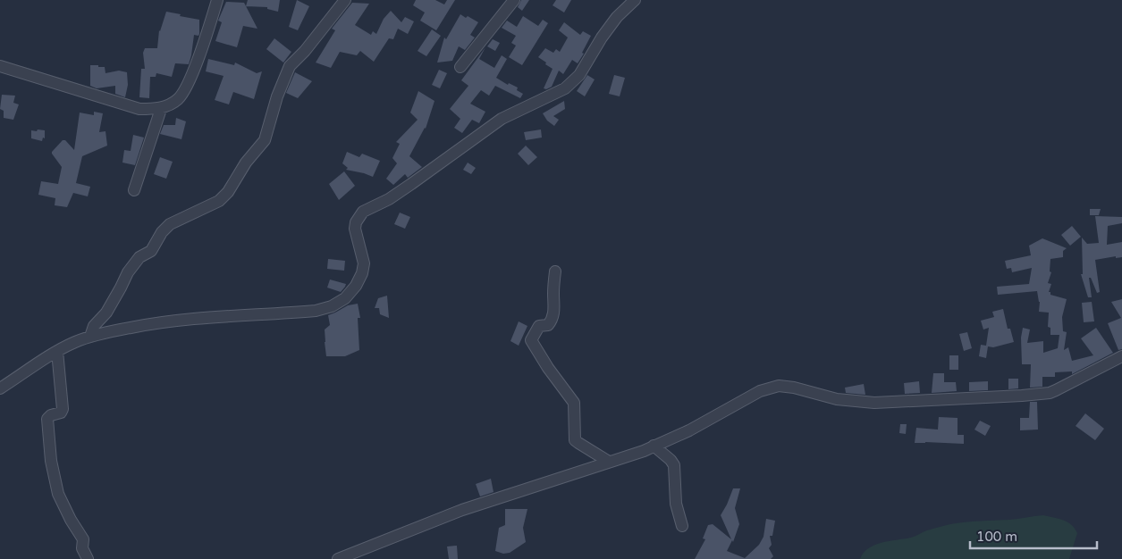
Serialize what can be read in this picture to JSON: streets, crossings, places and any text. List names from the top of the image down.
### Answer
{
  "scale_bar": "100 m"
}
